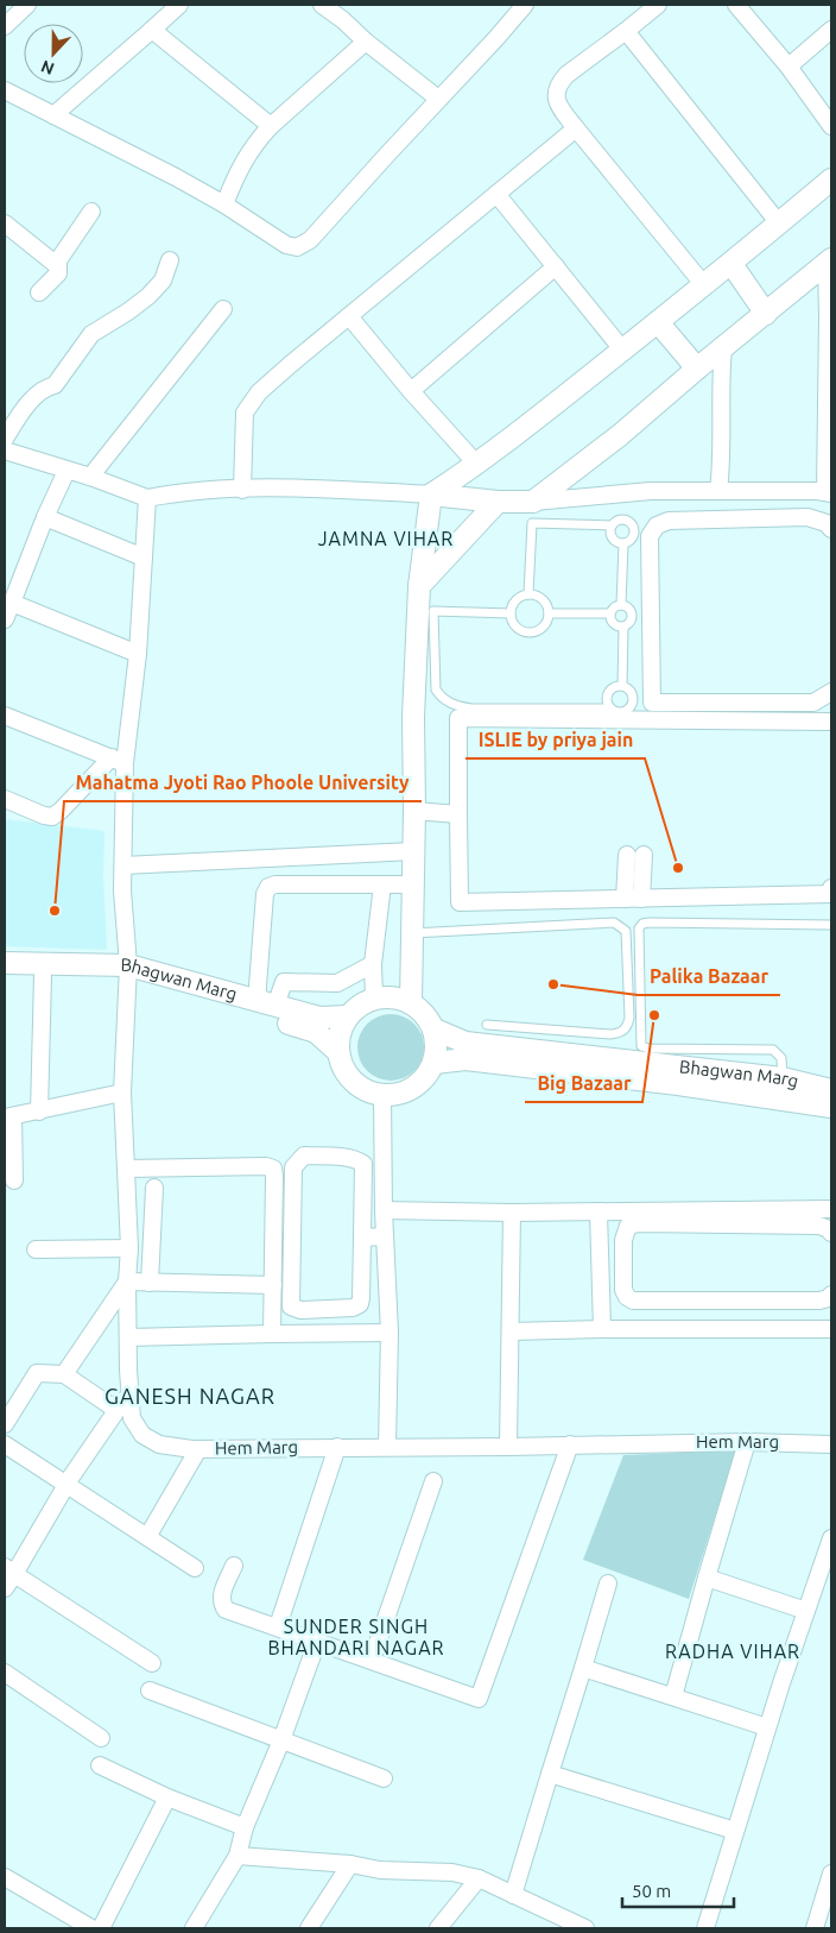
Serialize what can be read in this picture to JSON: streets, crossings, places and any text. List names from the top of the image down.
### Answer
{
  "streets": {
    "street": ["Bhagwan Marg", "Hem Marg"]
  },
  "crossings": [
    ["Bhagwan Marg", "Hem Marg"]
  ],
  "districts": [
    "JAMNA VIHAR",
    "GANESH NAGAR",
    "SUNDER SINGH BHANDARI NAGAR",
    "RADHA VIHAR"
  ],
  "places": [
    "ISLIE by priya jain",
    "Mahatma Jyoti Rao Phoole University",
    "Palika Bazaar",
    "Big Bazaar"
  ],
  "scale_bar": "50 m",
  "north": "bottom"
}
